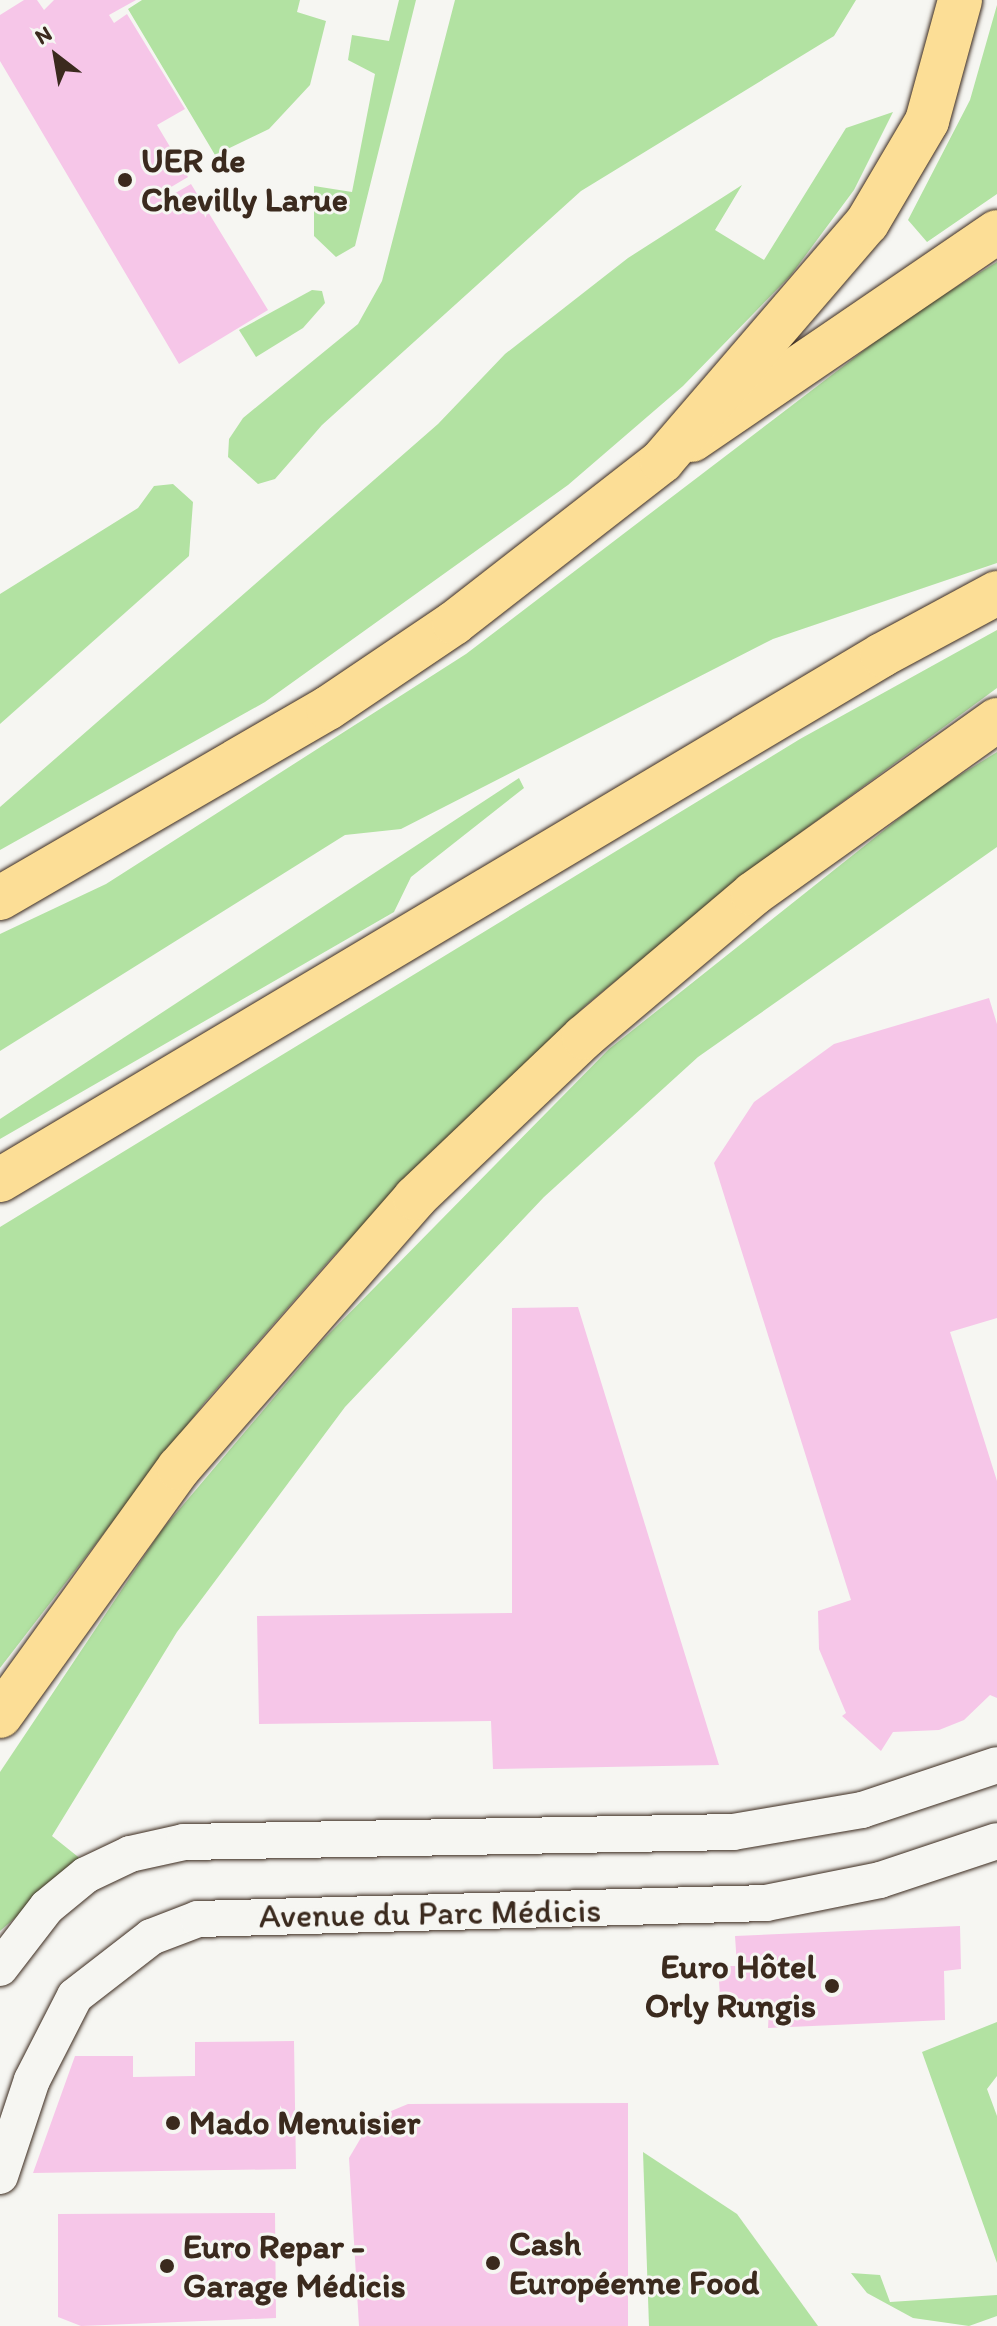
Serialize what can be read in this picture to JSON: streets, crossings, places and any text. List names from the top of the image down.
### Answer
{
  "streets": {
    "street": ["Avenue du Parc Médicis"]
  },
  "places": [
    "UER de Chevilly Larue",
    "Euro Hôtel Orly Rungis",
    "Mado Menuisier",
    "Cash Européenne Food",
    "Euro Repar - Garage Médicis"
  ],
  "north": "top left"
}
